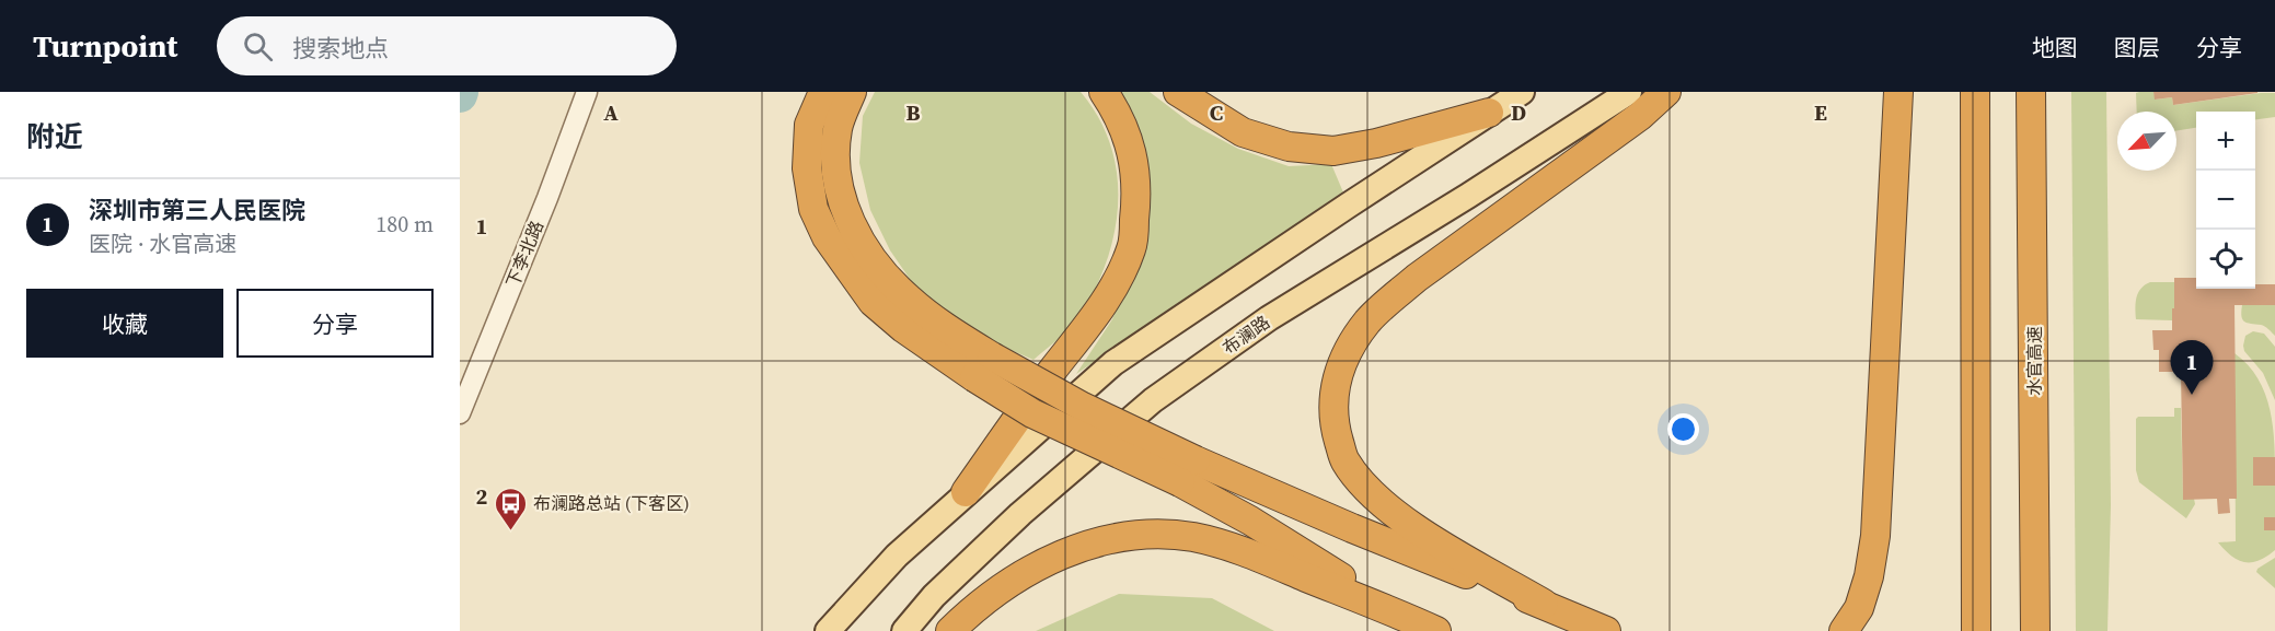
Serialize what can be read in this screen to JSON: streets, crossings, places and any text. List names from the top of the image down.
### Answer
{
  "streets": {
    "highway": ["水官高速"],
    "main road": ["布澜路"],
    "street": ["下李北路"]
  },
  "places": {
    "bus stop": ["布澜路总站 (下客区)"]
  },
  "north": "bottom left",
  "page": {
    "header": "Turnpoint",
    "search": "搜索地点",
    "nav": ["地图", "图层", "分享"],
    "heading": "附近",
    "map_buttons": ["+", "−"],
    "list": [
      {
        "mark": "1",
        "name": "深圳市第三人民医院",
        "note": "医院 · 水官高速",
        "value": "180 m"
      }
    ],
    "buttons": ["收藏", "分享"],
    "pins": "1"
  },
  "grid": {
    "columns": [
      "A",
      "B",
      "C",
      "D",
      "E"
    ],
    "rows": ["1", "2"]
  }
}
